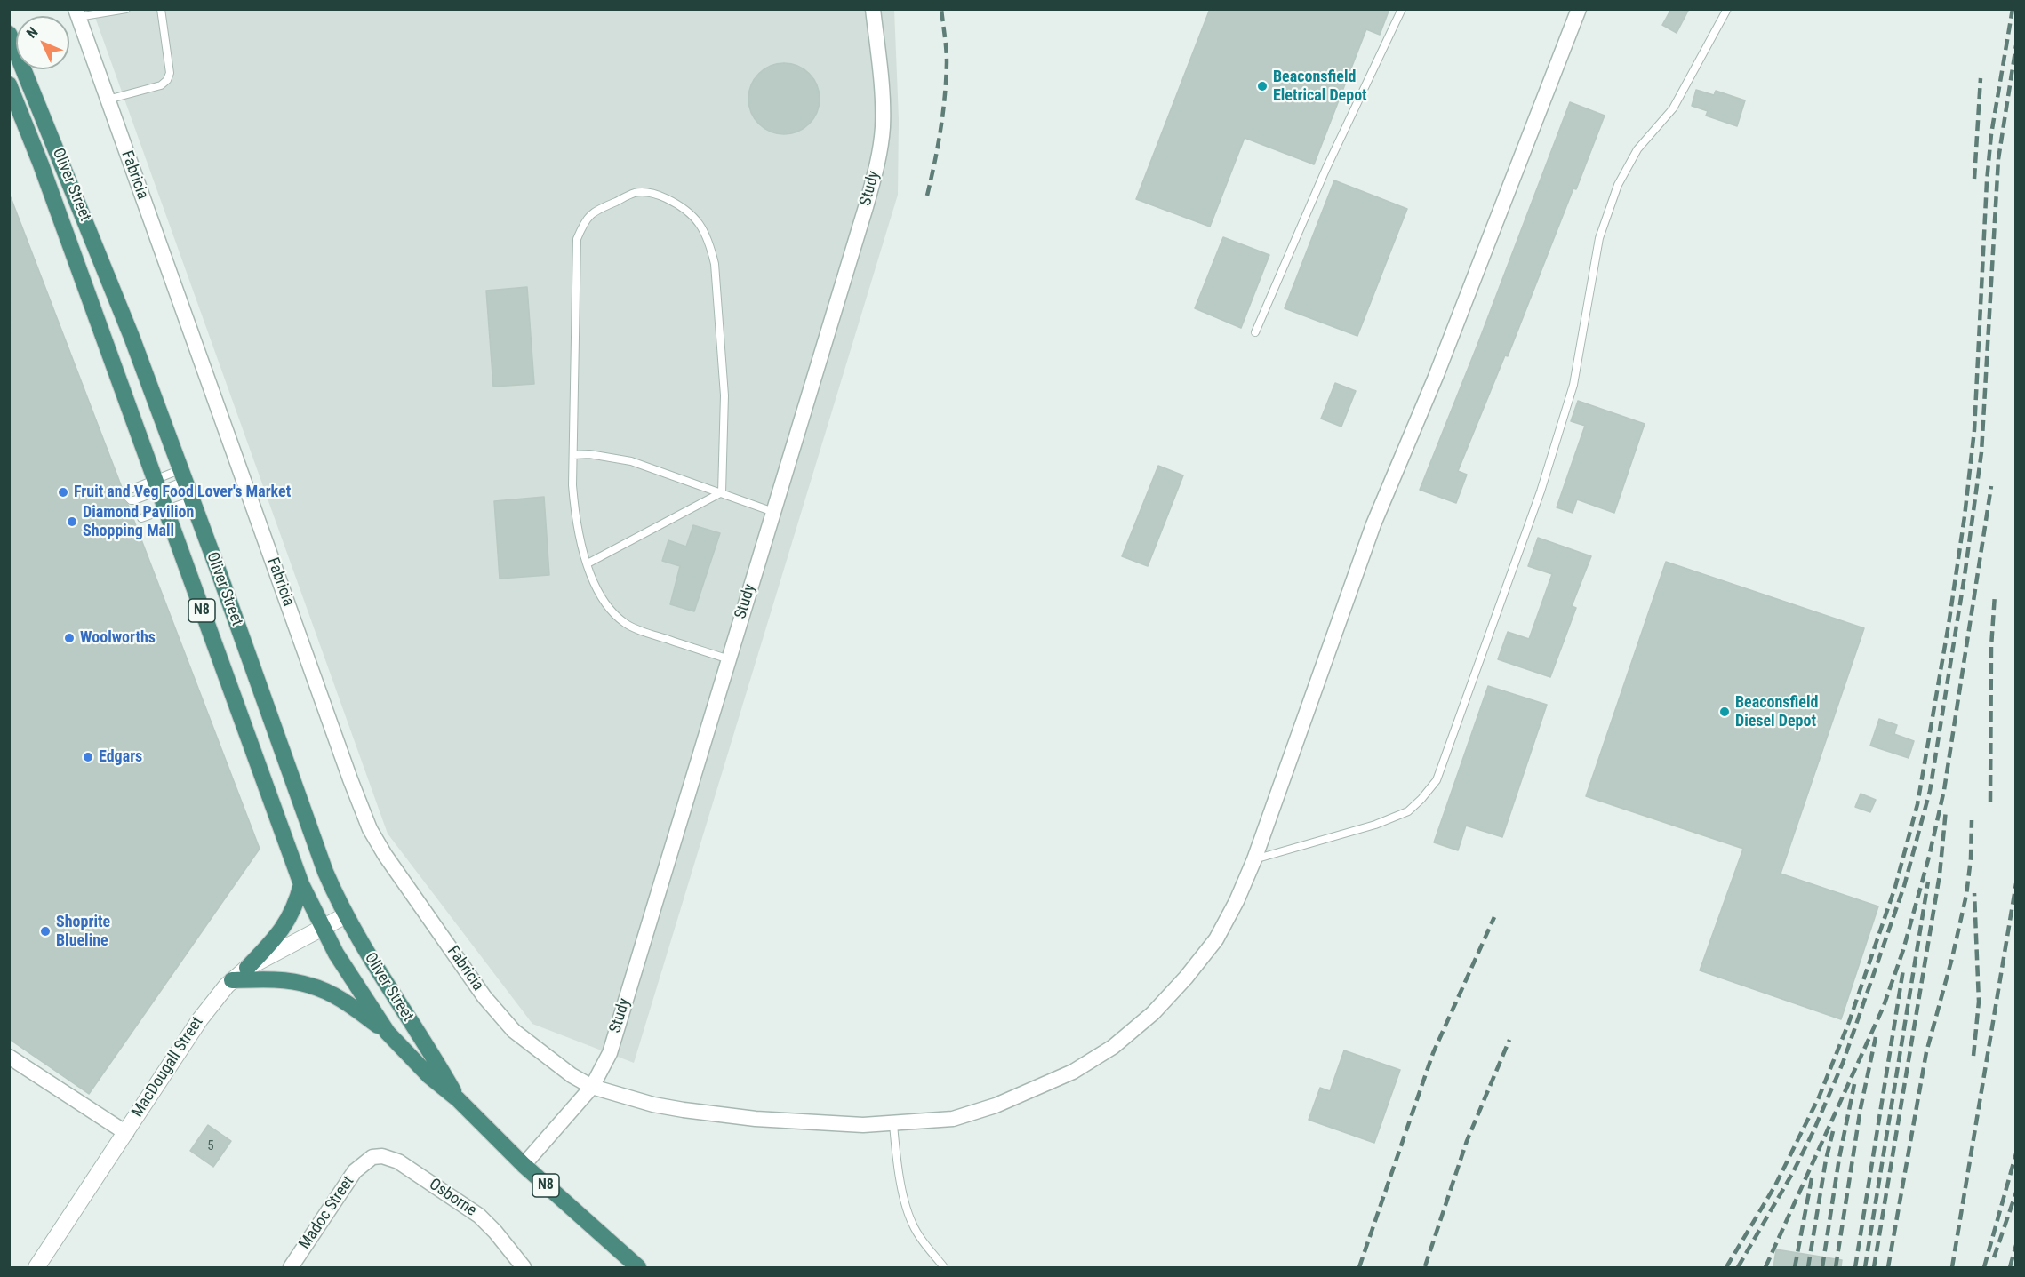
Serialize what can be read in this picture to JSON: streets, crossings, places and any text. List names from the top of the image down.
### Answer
{
  "streets": {
    "highway": ["Oliver Street", "N8"],
    "street": [
      "Fabricia",
      "Study",
      "MacDougall Street",
      "Osborne",
      "Madoc Street"
    ]
  },
  "crossings": [
    ["Fabricia", "Study"],
    ["Oliver Street", "Study"],
    ["Oliver Street", "MacDougall Street"],
    ["Osborne", "Madoc Street"]
  ],
  "places": [
    "Beaconsfield Eletrical Depot",
    "Fruit and Veg Food Lover's Market",
    "Diamond Pavilion Shopping Mall",
    "Woolworths",
    "Beaconsfield Diesel Depot",
    "Edgars",
    "Shoprite Blueline"
  ],
  "house_numbers": ["5"],
  "north": "top left"
}
